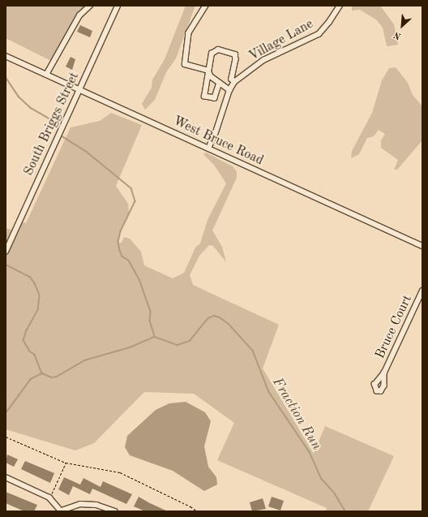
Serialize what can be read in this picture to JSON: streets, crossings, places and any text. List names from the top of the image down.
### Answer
{
  "streets": {
    "street": [
      "Village Lane",
      "South Briggs Street",
      "West Bruce Road",
      "Bruce Court"
    ]
  },
  "crossings": [
    ["Village Lane", "West Bruce Road"],
    ["South Briggs Street", "West Bruce Road"]
  ],
  "water": ["Fraction Run"],
  "north": "bottom left"
}
